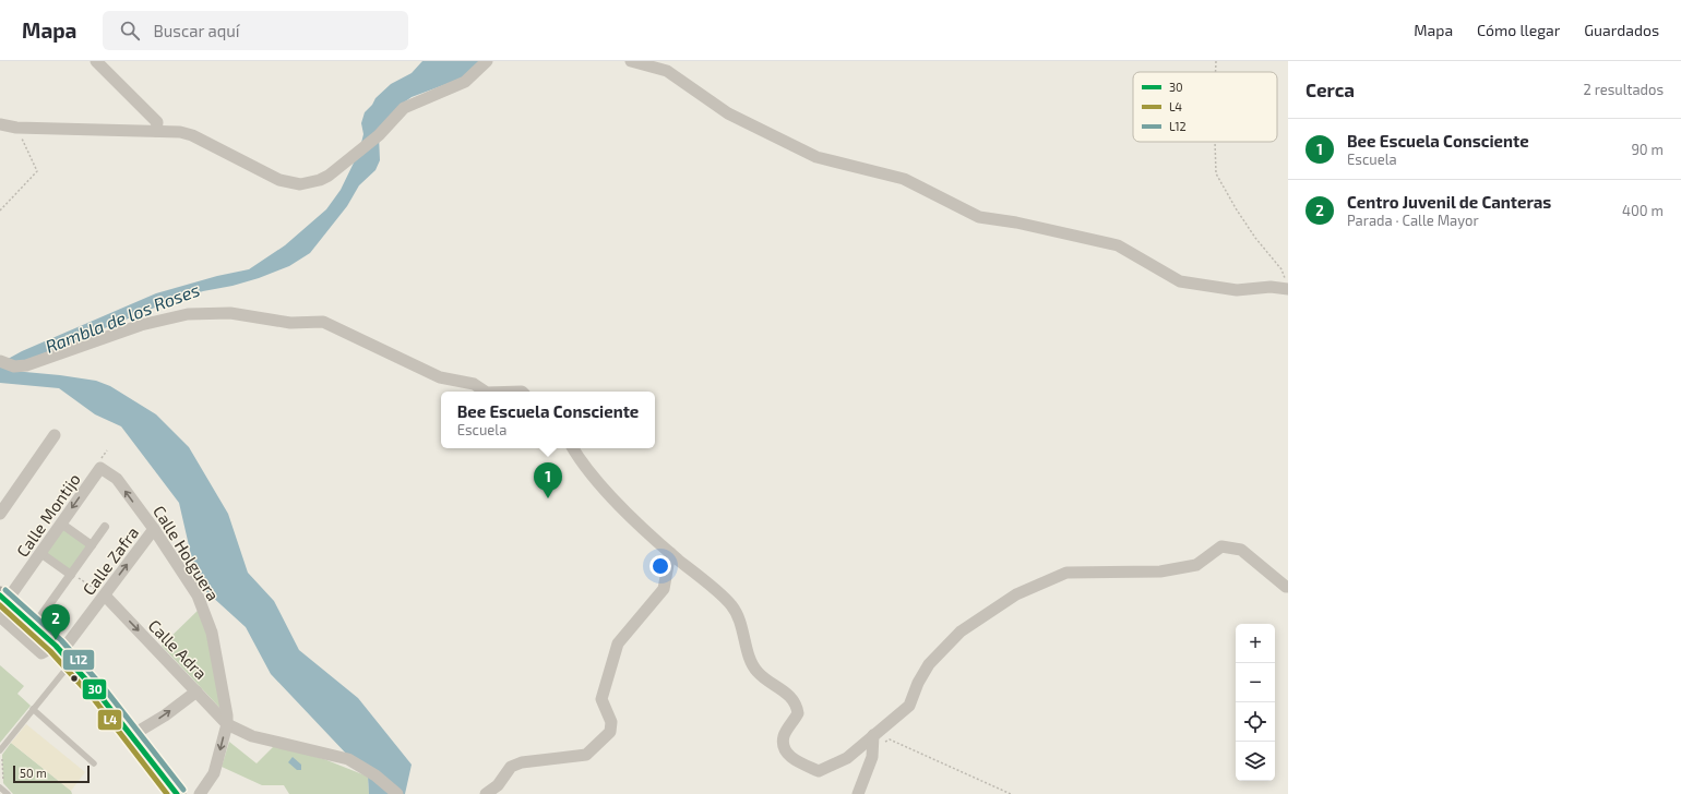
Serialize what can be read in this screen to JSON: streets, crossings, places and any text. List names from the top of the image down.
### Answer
{
  "streets": {
    "street": [
      "Calle Montijo",
      "Calle Holguera",
      "Calle Zafra",
      "Calle Adra"
    ]
  },
  "crossings": [
    ["Calle Montijo", "Calle Holguera"],
    ["Calle Holguera", "Calle Zafra"],
    ["Calle Holguera", "Calle Adra"],
    ["Calle Zafra", "Calle Adra"]
  ],
  "one_way": ["Calle Adra"],
  "water": ["Rambla de los Roses"],
  "lines": ["transit line L12", "transit line 30", "transit line L4"],
  "legend": ["30", "L4", "L12"],
  "scale_bar": "50 m",
  "page": {
    "header": "Mapa",
    "search": "Buscar aquí",
    "nav": ["Mapa", "Cómo llegar", "Guardados"],
    "heading": ["Cerca", "2 resultados"],
    "list": [
      {
        "mark": "1",
        "name": "Bee Escuela Consciente",
        "note": "Escuela",
        "value": "90 m"
      },
      {
        "mark": "2",
        "name": "Centro Juvenil de Canteras",
        "note": "Parada · Calle Mayor",
        "value": "400 m"
      }
    ],
    "popup": ["Bee Escuela Consciente", "Escuela"],
    "pins": ["1", "2"],
    "map_buttons": ["+", "−"],
    "scale": "50 m"
  }
}
